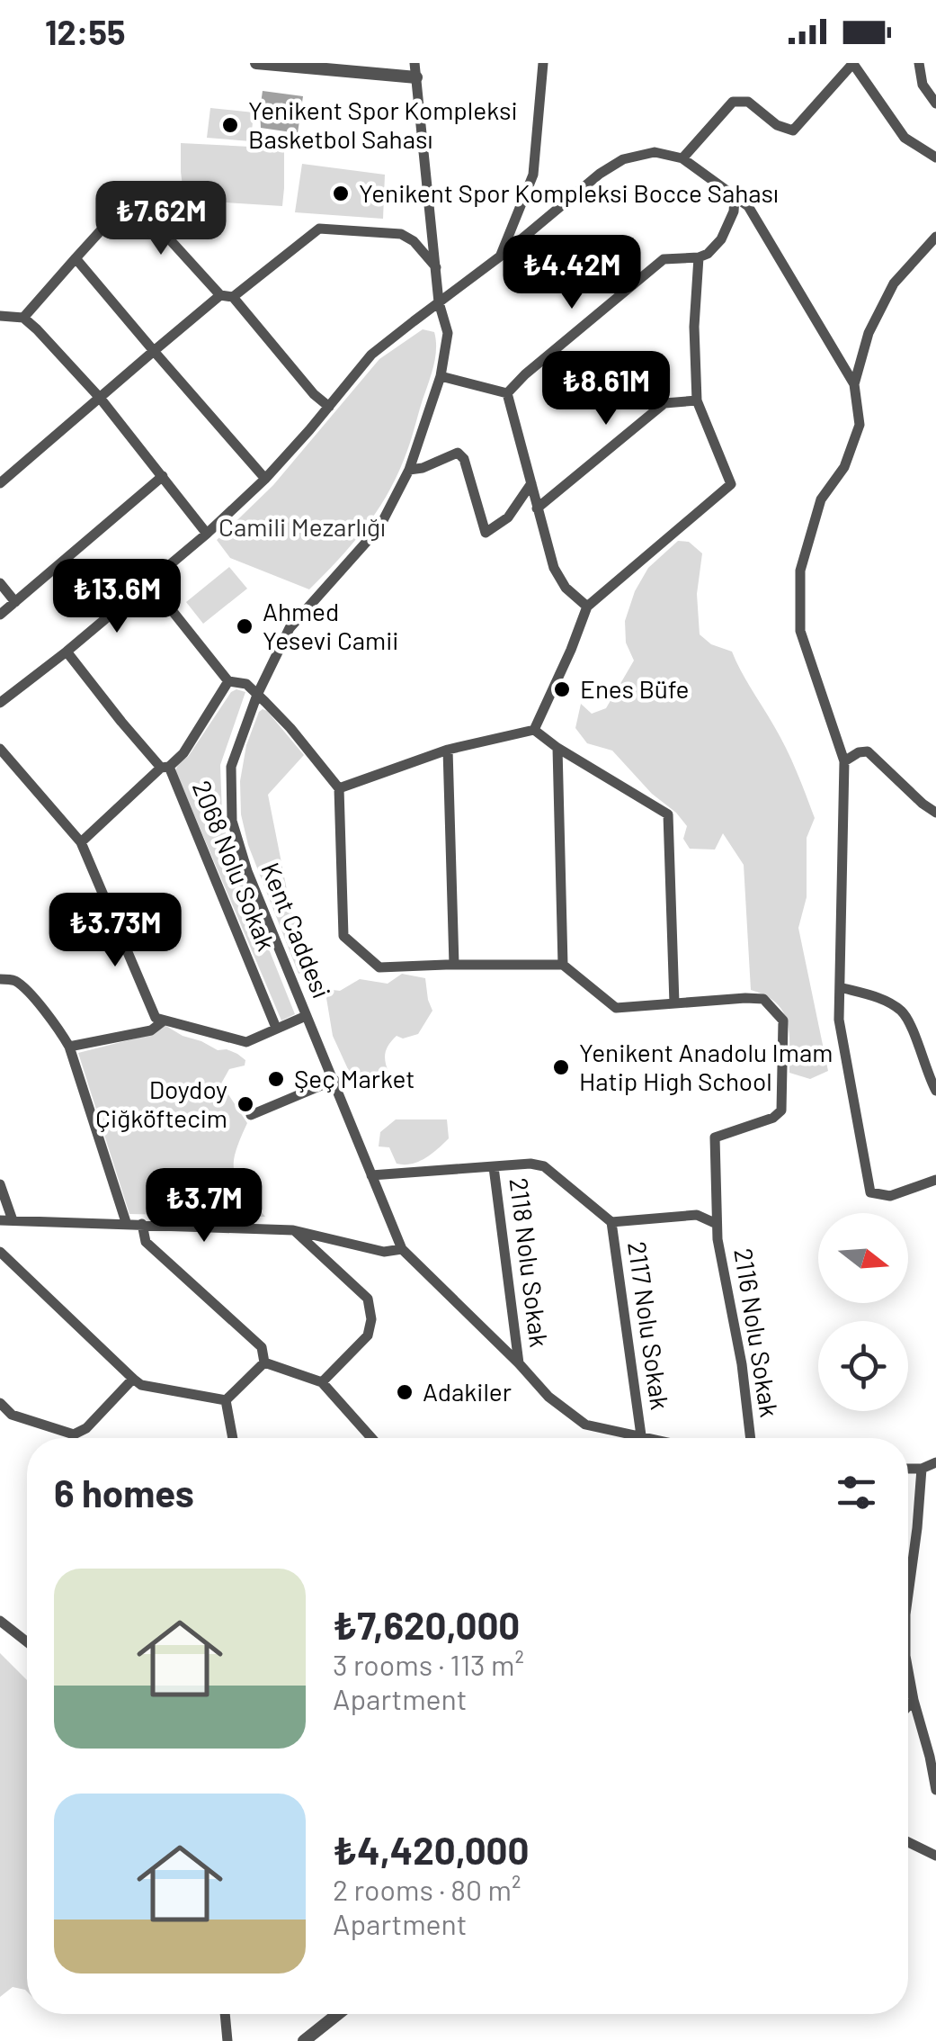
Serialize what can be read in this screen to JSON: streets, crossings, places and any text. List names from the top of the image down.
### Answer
{
  "streets": {
    "street": [
      "2068 Nolu Sokak",
      "Kent Caddesi",
      "2118 Nolu Sokak",
      "2117 Nolu Sokak",
      "2116 Nolu Sokak"
    ]
  },
  "crossings": [
    ["Kent Caddesi", "2118 Nolu Sokak"],
    ["Kent Caddesi", "2117 Nolu Sokak"]
  ],
  "parks": ["Camili Mezarlığı"],
  "places": [
    "Yenikent Spor Kompleksi Basketbol Sahası",
    "Yenikent Spor Kompleksi Bocce Sahası",
    "Ahmed Yesevi Camii",
    "Enes Büfe",
    "Yenikent Anadolu Imam Hatip High School",
    "Şeç Market",
    "Doydoy Çiğköftecim",
    "Adakiler"
  ],
  "north": "right",
  "page": {
    "status": "12:55",
    "price": [
      "₺7.62M",
      "₺4.42M",
      "₺8.61M",
      "₺13.6M",
      "₺3.73M",
      "₺3.7M"
    ],
    "heading": "6 homes",
    "list": [
      {
        "name": "₺7,620,000",
        "note": "3 rooms · 113 m² · Apartment"
      },
      {
        "name": "₺4,420,000",
        "note": "2 rooms · 80 m² · Apartment"
      }
    ]
  }
}
